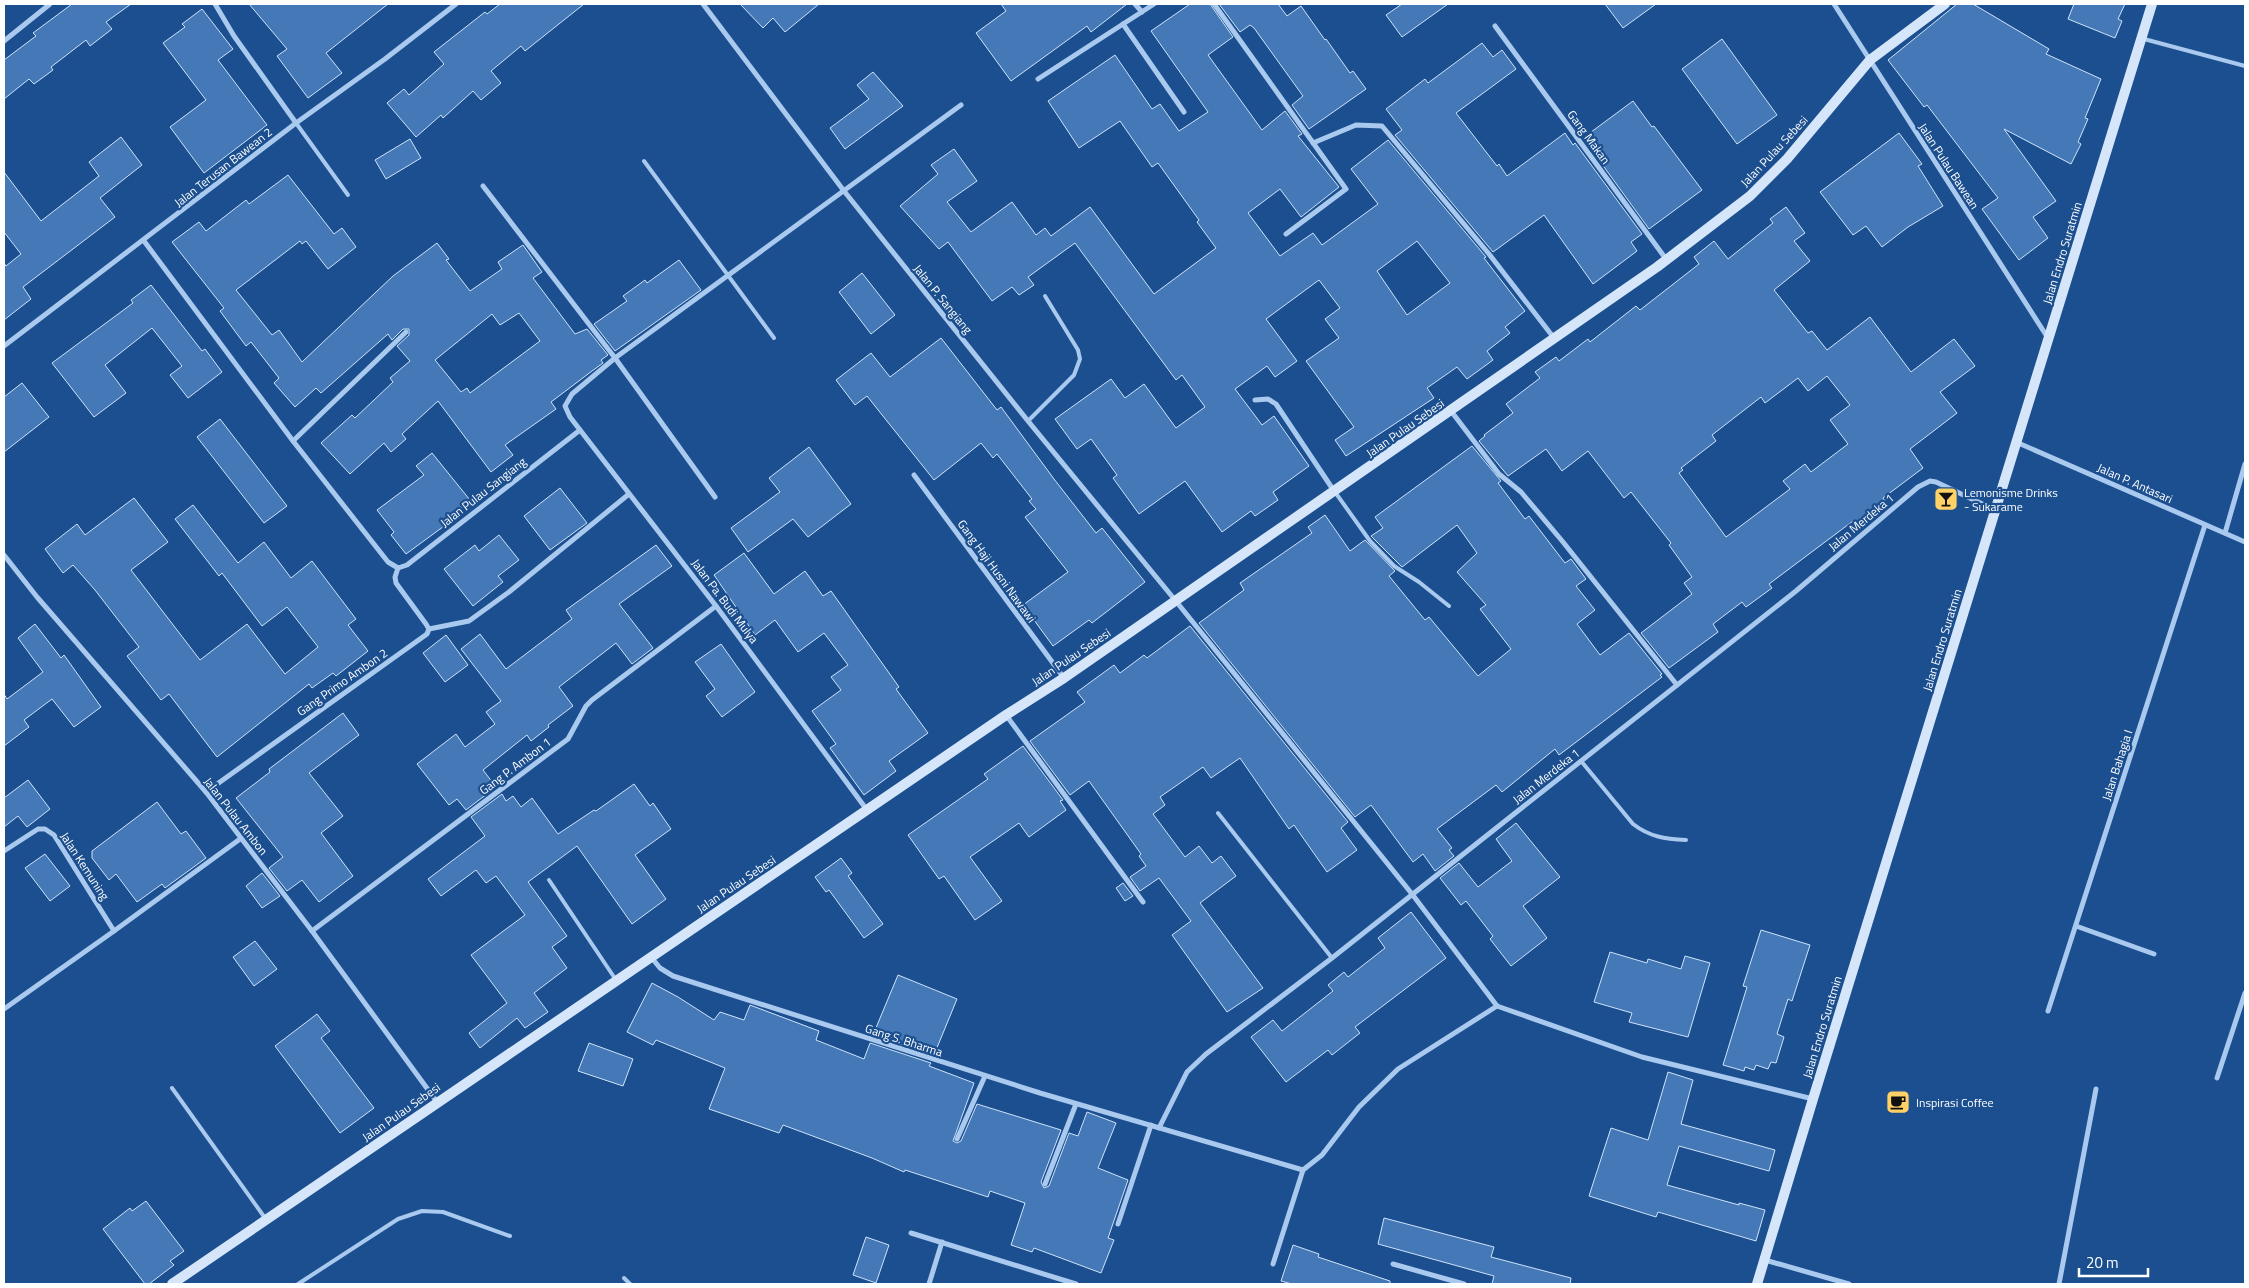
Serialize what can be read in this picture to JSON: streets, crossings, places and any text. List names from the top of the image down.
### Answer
{
  "streets": {
    "street": [
      "Gang Makan",
      "Jalan Pulau Sebesi",
      "Jalan Pulau Bawean",
      "Jalan Terusan Bawean 2",
      "Jalan Endro Suratmin",
      "Jalan P. Sangiang",
      "Jalan P. Antasari",
      "Jalan Pulau Sangiang",
      "Jalan Merdeka 1",
      "Gang Haji Husni Nawawi",
      "Jalan Pa. Budi Mulya",
      "Gang Primo Ambon 2",
      "Jalan Bahagia I",
      "Gang P. Ambon 1",
      "Jalan Pulau Ambon",
      "Jalan Kemuning",
      "Gang S. Bharma"
    ]
  },
  "crossings": [
    ["Gang Makan", "Jalan Pulau Sebesi"],
    ["Jalan Pulau Sebesi", "Jalan Pulau Bawean"],
    ["Jalan Pulau Sebesi", "Jalan P. Sangiang"],
    ["Jalan Pulau Sebesi", "Gang Haji Husni Nawawi"],
    ["Jalan Pulau Sebesi", "Jalan Pa. Budi Mulya"],
    ["Jalan Pulau Sebesi", "Jalan Pulau Ambon"],
    ["Jalan Pulau Sebesi", "Gang S. Bharma"],
    ["Jalan Pulau Bawean", "Jalan Endro Suratmin"],
    ["Jalan Endro Suratmin", "Jalan P. Antasari"],
    ["Jalan Endro Suratmin", "Jalan Merdeka 1"],
    ["Jalan P. Antasari", "Jalan Bahagia I"],
    ["Jalan Pulau Sangiang", "Jalan Pa. Budi Mulya"],
    ["Jalan Merdeka 1", "Gang S. Bharma"],
    ["Jalan Pa. Budi Mulya", "Gang P. Ambon 1"],
    ["Gang Primo Ambon 2", "Jalan Pulau Ambon"],
    ["Gang P. Ambon 1", "Jalan Pulau Ambon"]
  ],
  "places": {
    "bar": ["Lemonisme Drinks - Sukarame"],
    "cafe": ["Inspirasi Coffee"]
  },
  "scale_bar": "20 m"
}
